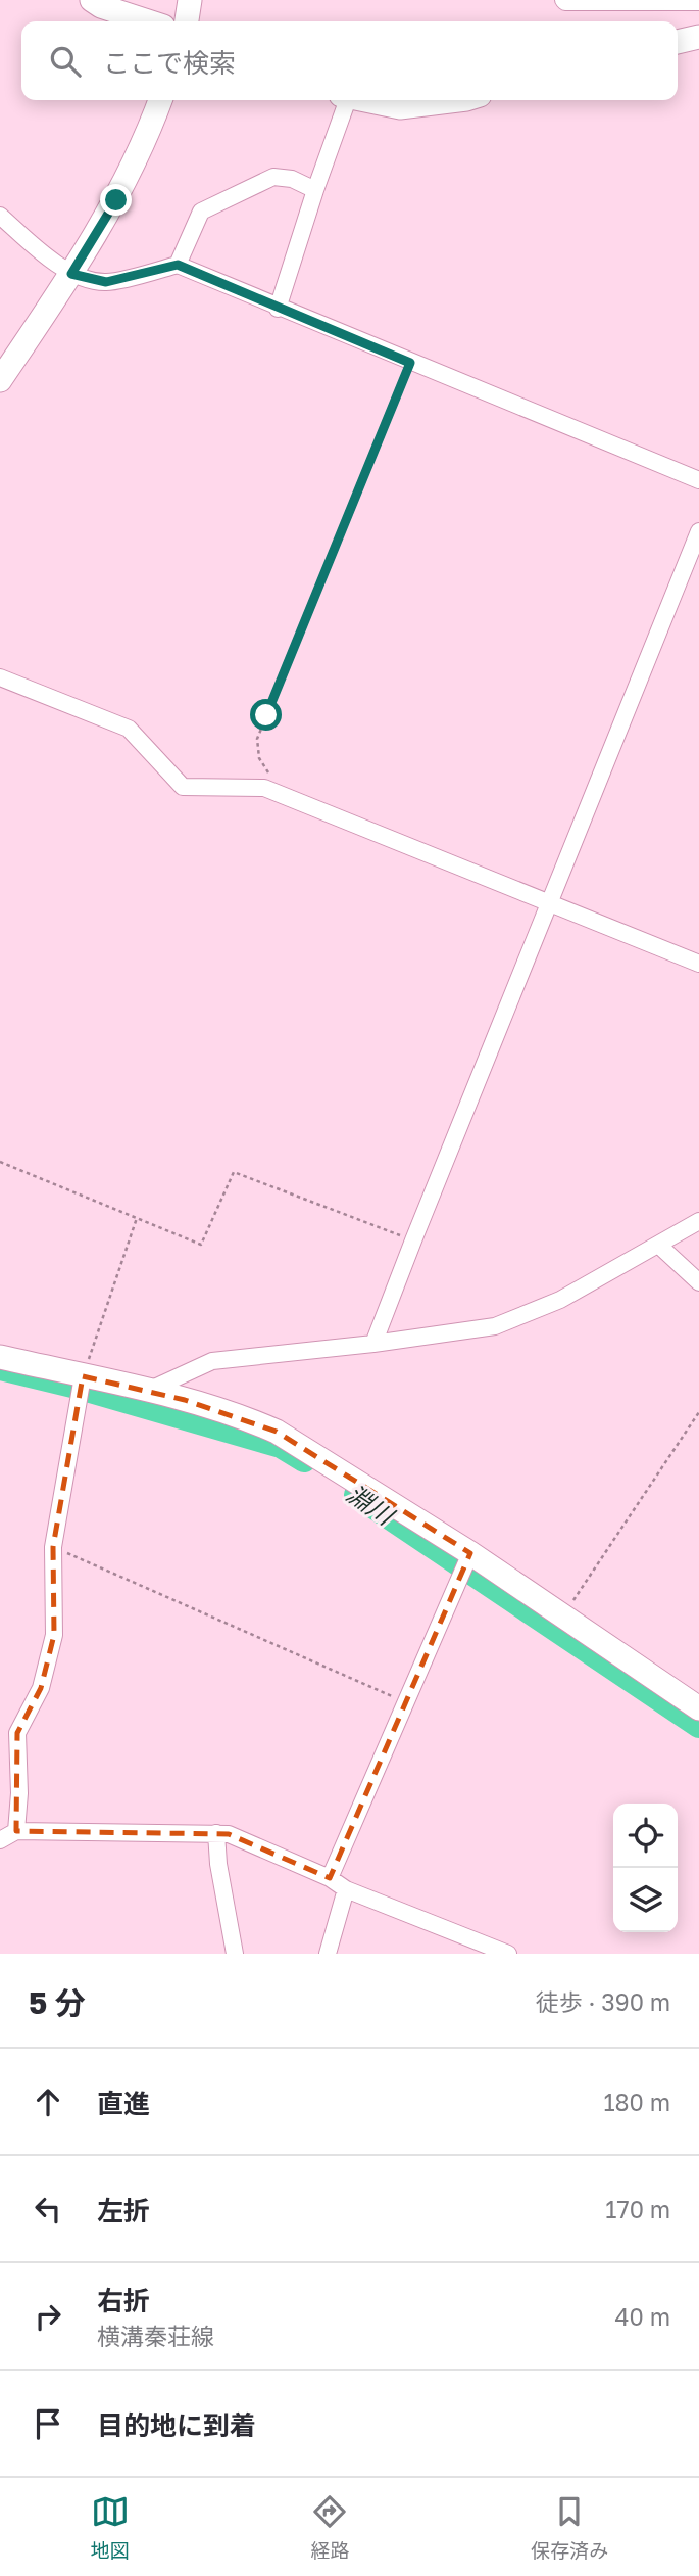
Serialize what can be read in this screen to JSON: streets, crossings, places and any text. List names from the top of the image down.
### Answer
{
  "water": ["淵川"],
  "page": {
    "search": "ここで検索",
    "heading": ["5 分", "徒歩 · 390 m"],
    "list": [
      ["直進", "180 m"],
      ["左折", "170 m"],
      ["右折", "横溝秦荘線", "40 m"],
      "目的地に到着"
    ],
    "nav": ["地図", "経路", "保存済み"]
  }
}
